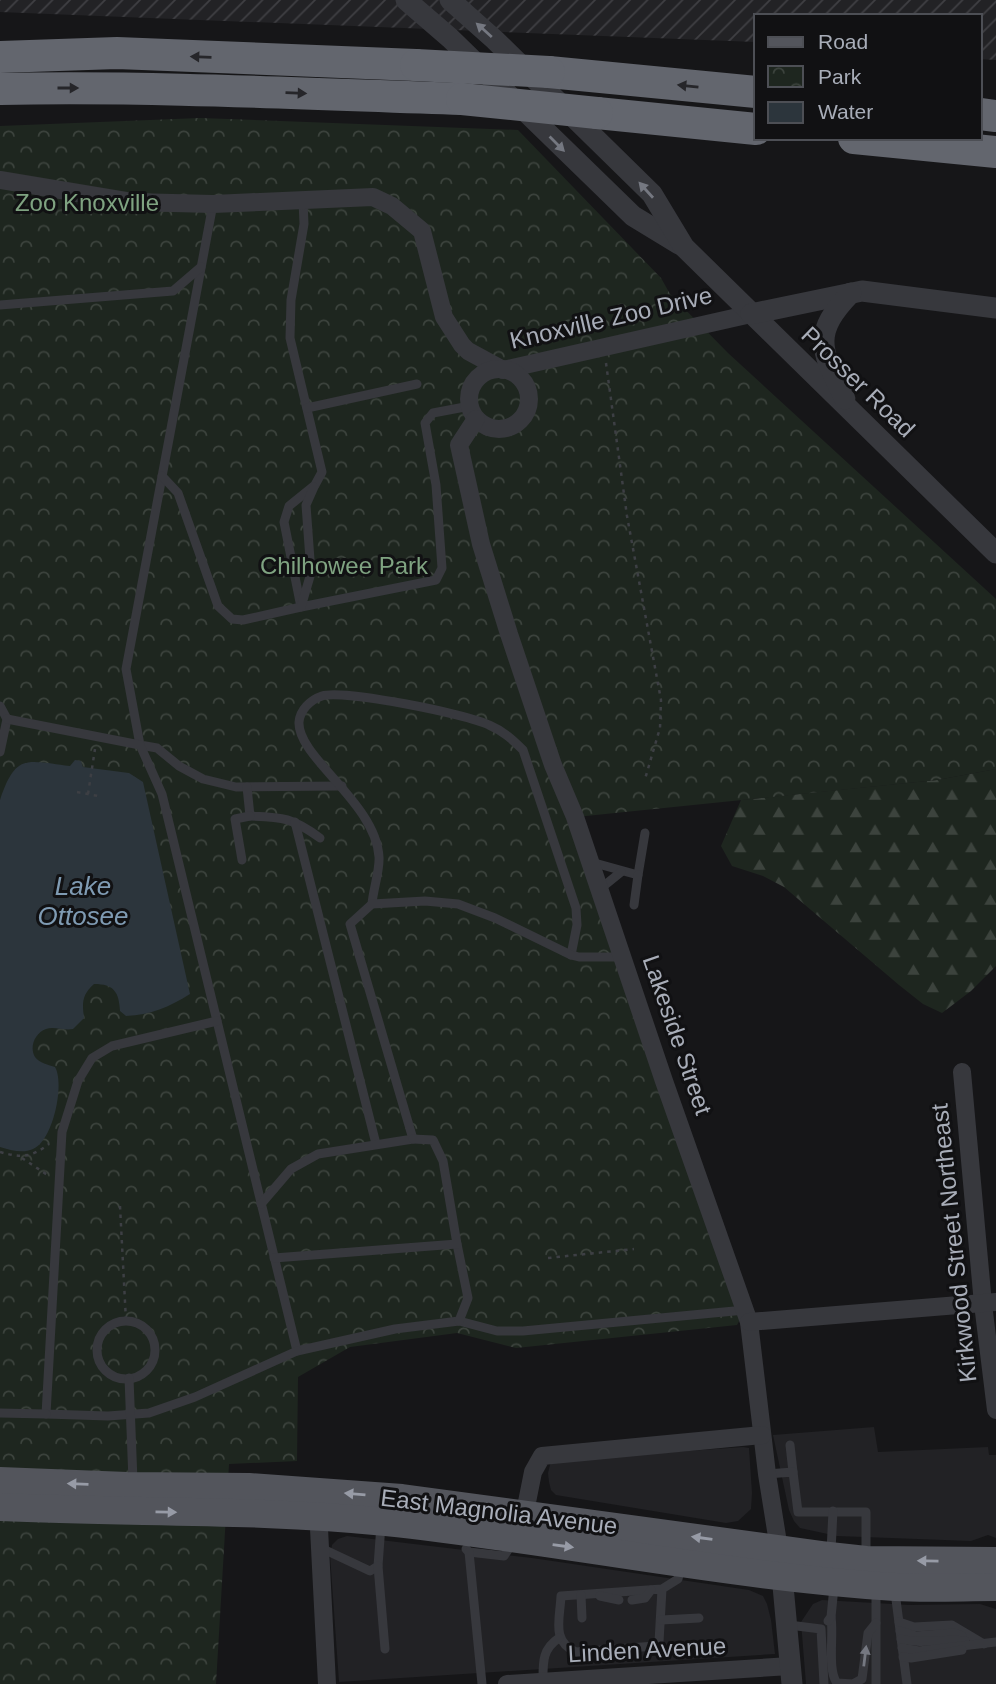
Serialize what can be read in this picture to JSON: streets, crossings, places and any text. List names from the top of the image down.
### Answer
{
  "streets": {
    "main road": ["East Magnolia Avenue"],
    "street": [
      "Knoxville Zoo Drive",
      "Prosser Road",
      "Lakeside Street",
      "Kirkwood Street Northeast",
      "Linden Avenue"
    ]
  },
  "crossings": [
    ["Knoxville Zoo Drive", "Prosser Road"],
    ["Knoxville Zoo Drive", "Lakeside Street"],
    ["Lakeside Street", "East Magnolia Avenue"],
    ["Lakeside Street", "Linden Avenue"]
  ],
  "water": ["Lake Ottosee"],
  "parks": ["Zoo Knoxville", "Chilhowee Park"],
  "legend": ["Road", "Park", "Water"]
}
